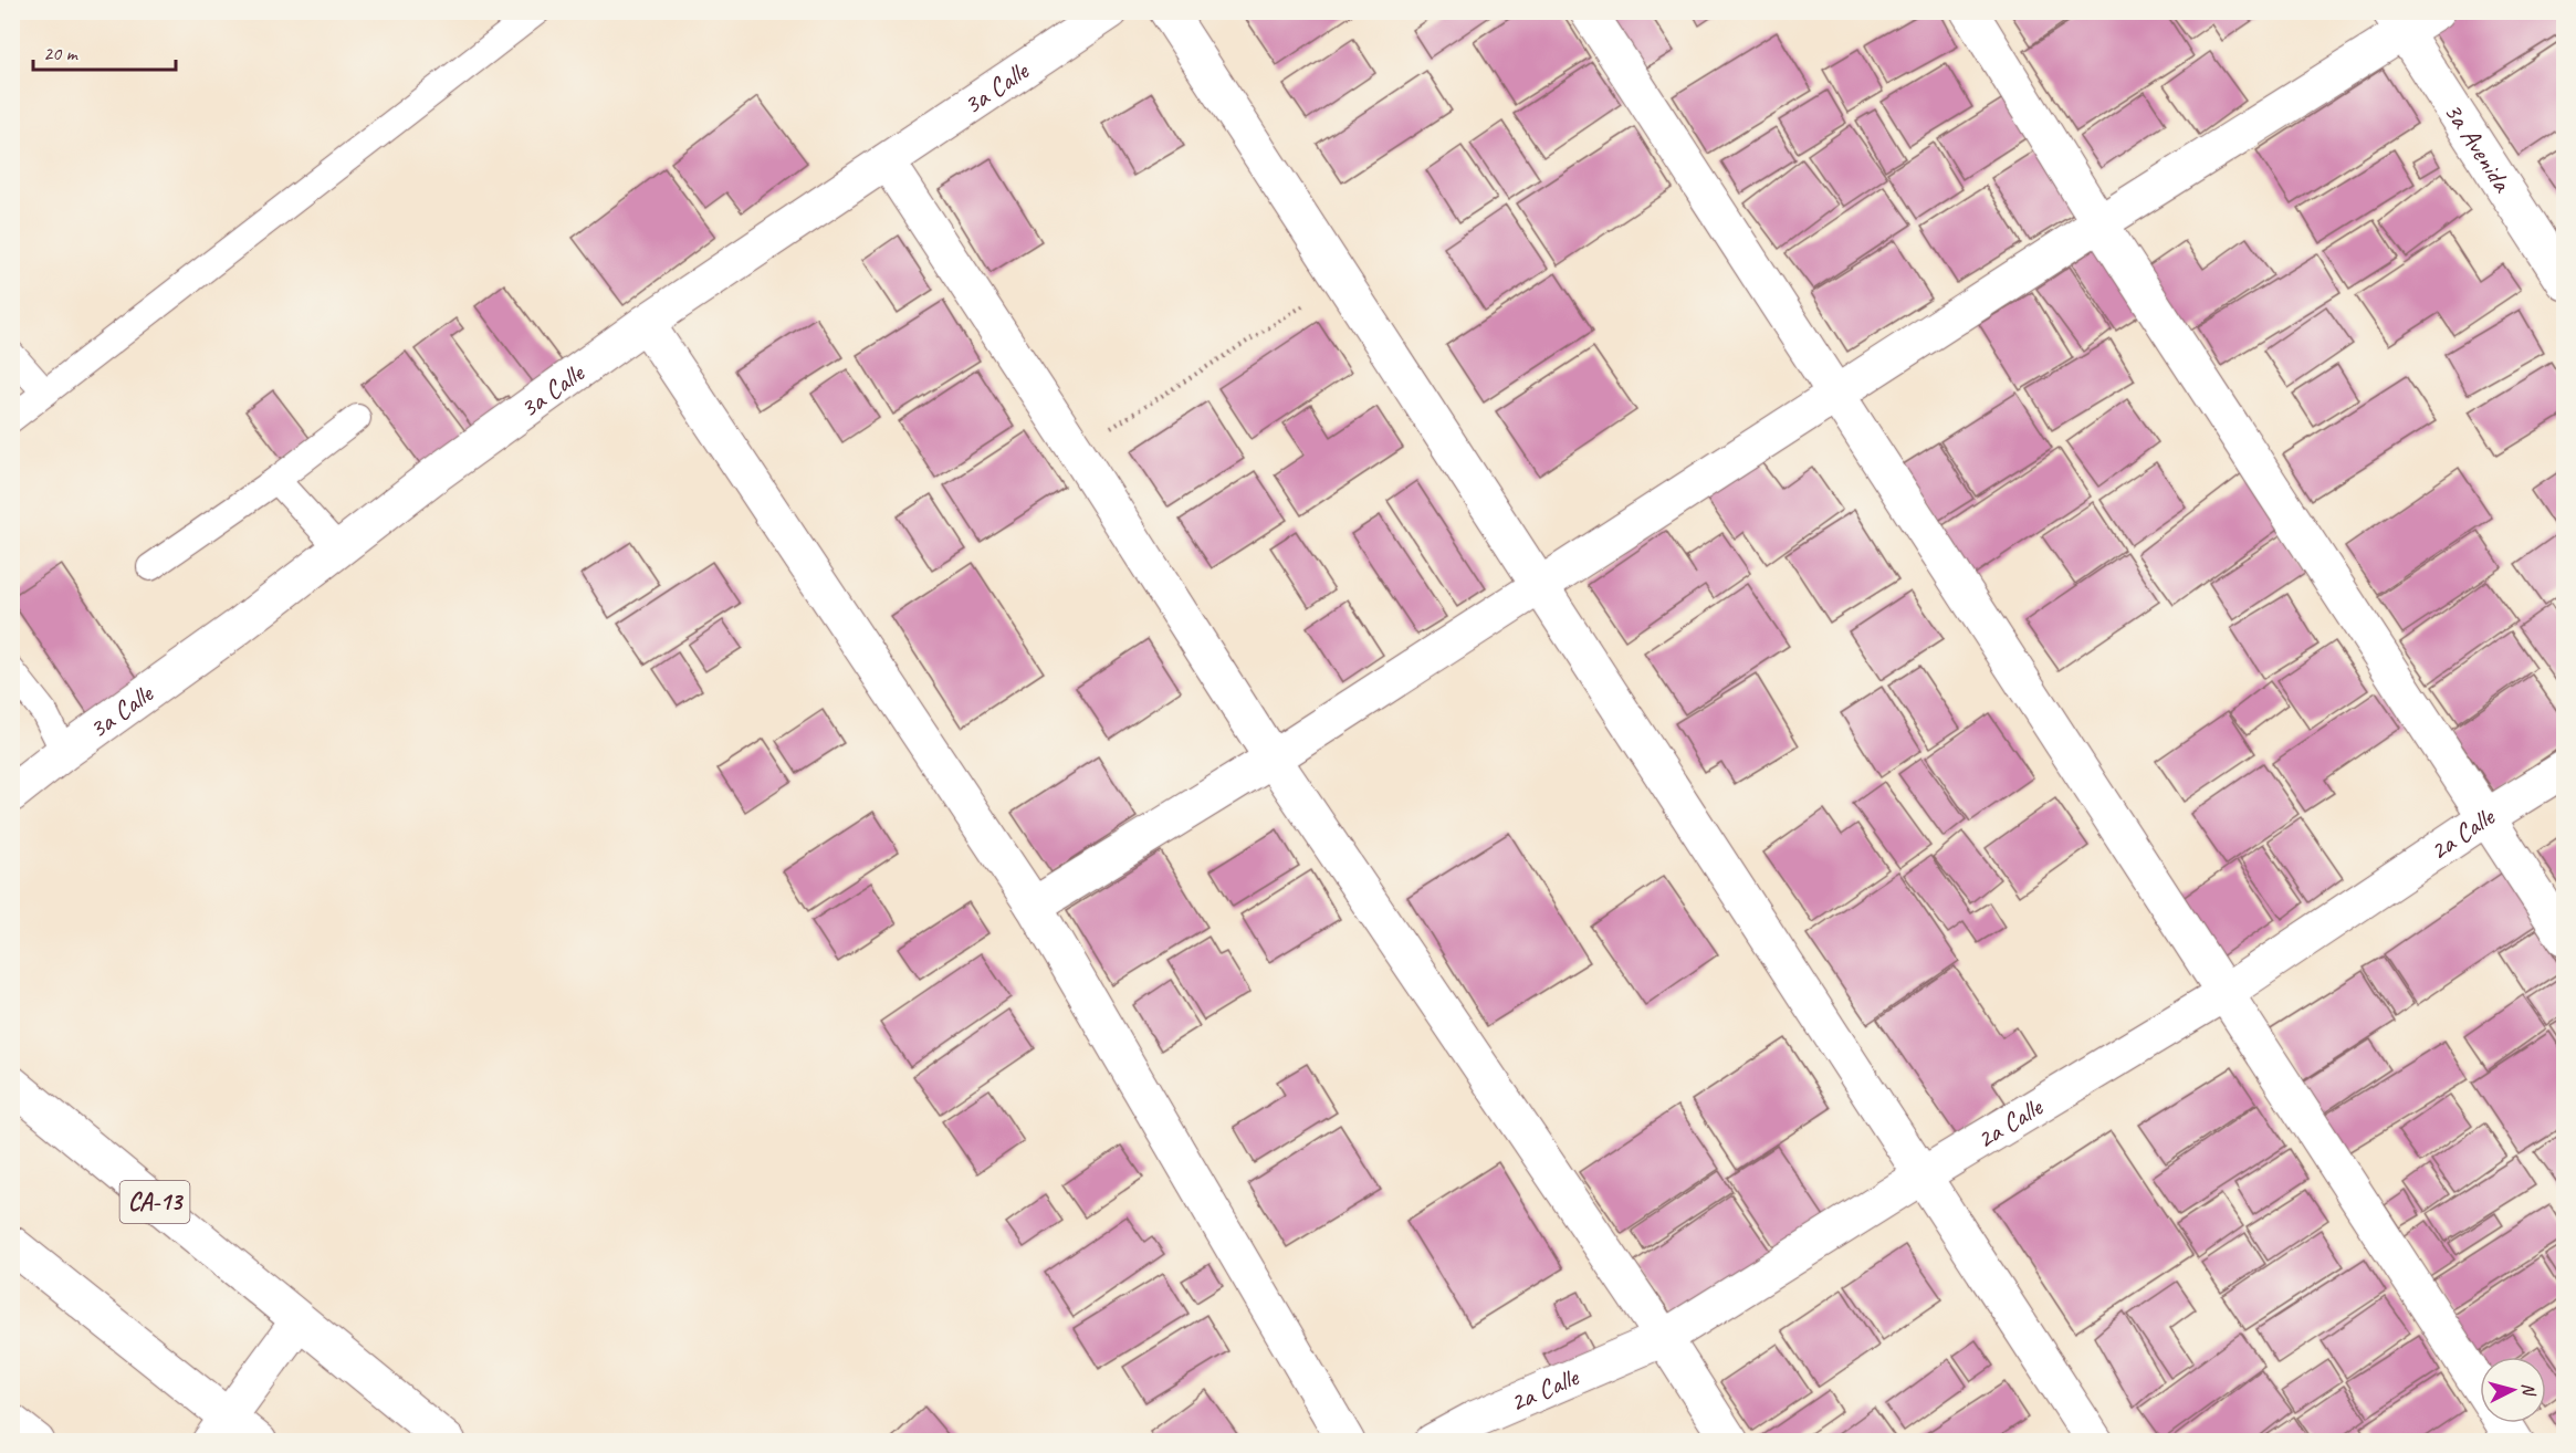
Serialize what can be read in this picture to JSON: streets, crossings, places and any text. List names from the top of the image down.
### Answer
{
  "streets": {
    "main road": [
      "3a Calle",
      "3a Avenida",
      "2a Calle",
      "CA-13"
    ]
  },
  "scale_bar": "20 m",
  "north": "right"
}
